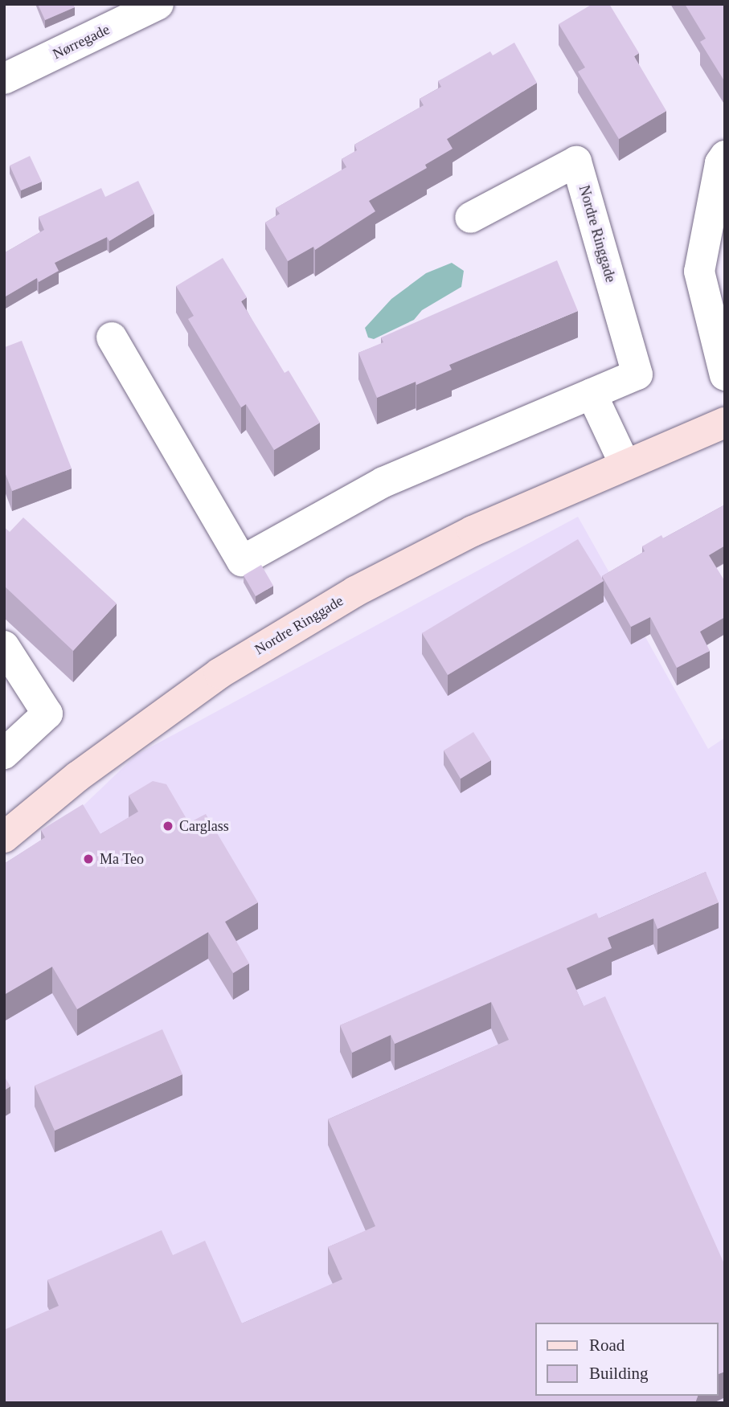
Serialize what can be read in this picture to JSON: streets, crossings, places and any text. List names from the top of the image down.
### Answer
{
  "streets": {
    "street": ["Nørregade", "Nordre Ringgade"]
  },
  "places": ["Carglass", "Ma Teo"],
  "legend": ["Road", "Building"]
}
